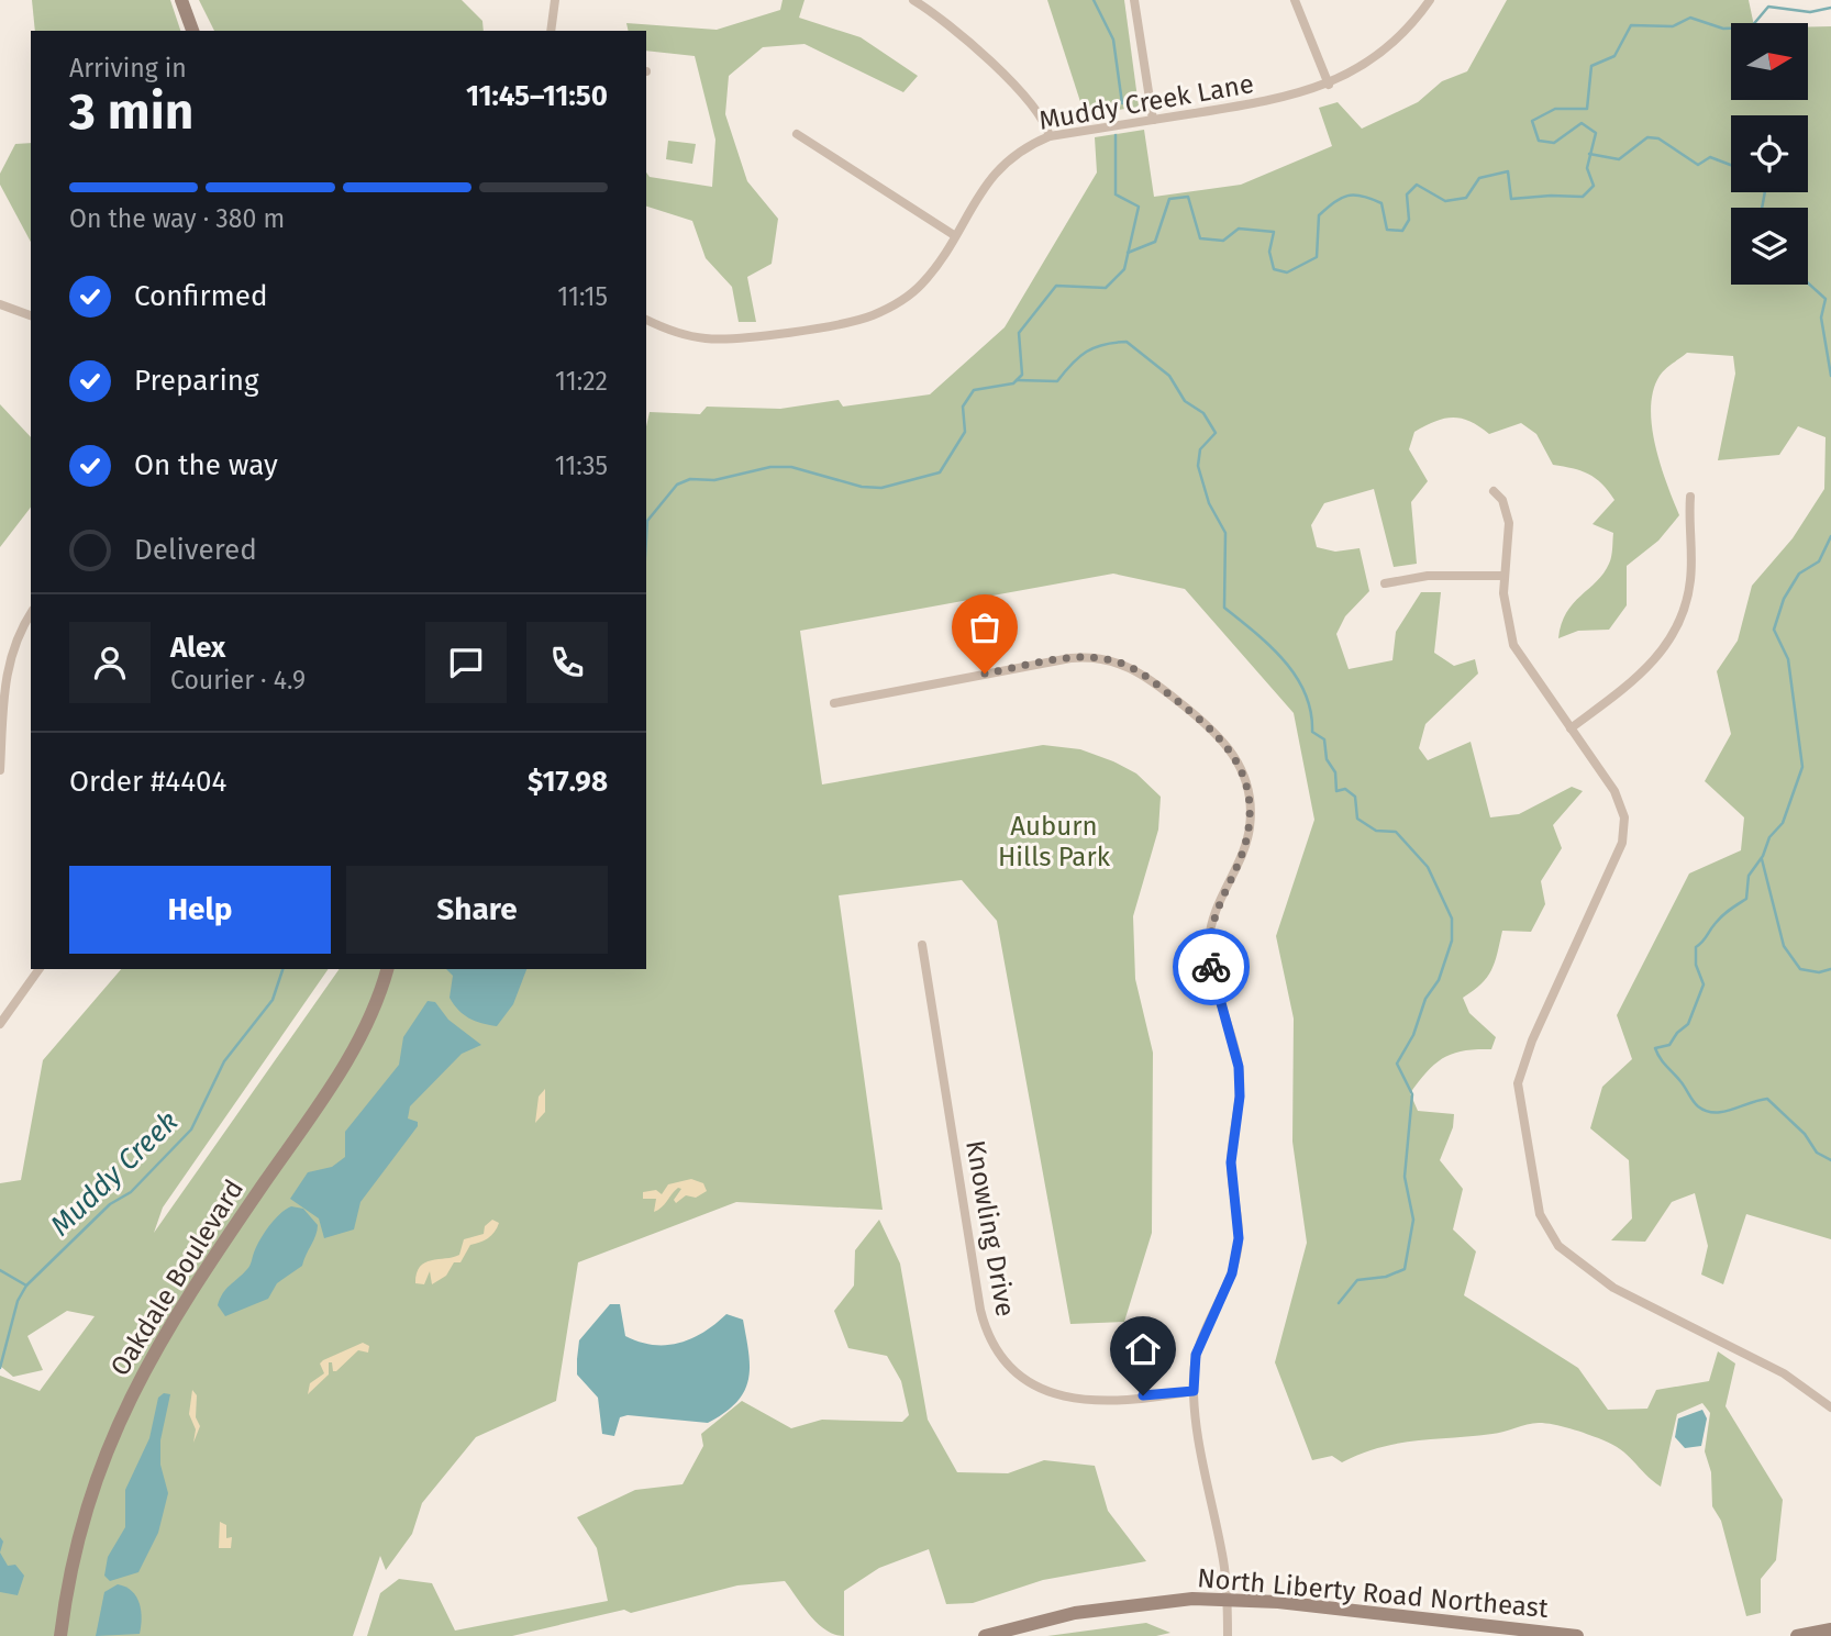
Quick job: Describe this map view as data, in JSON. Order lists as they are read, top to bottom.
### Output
{
  "streets": {
    "main road": ["Oakdale Boulevard", "North Liberty Road Northeast"],
    "street": ["Muddy Creek Lane", "Knowling Drive"]
  },
  "water": ["Muddy Creek"],
  "parks": ["Auburn Hills Park"],
  "north": "right",
  "page": {
    "heading": ["3 min", "Arriving in", "11:45–11:50"],
    "panel": [
      "Alex",
      "Courier · 4.9",
      "Order #4404",
      "$17.98"
    ],
    "bar": "On the way · 380 m",
    "list": [
      ["Confirmed", "11:15"],
      ["Preparing", "11:22"],
      ["On the way", "11:35"],
      "Delivered"
    ],
    "buttons": ["Help", "Share"]
  }
}
